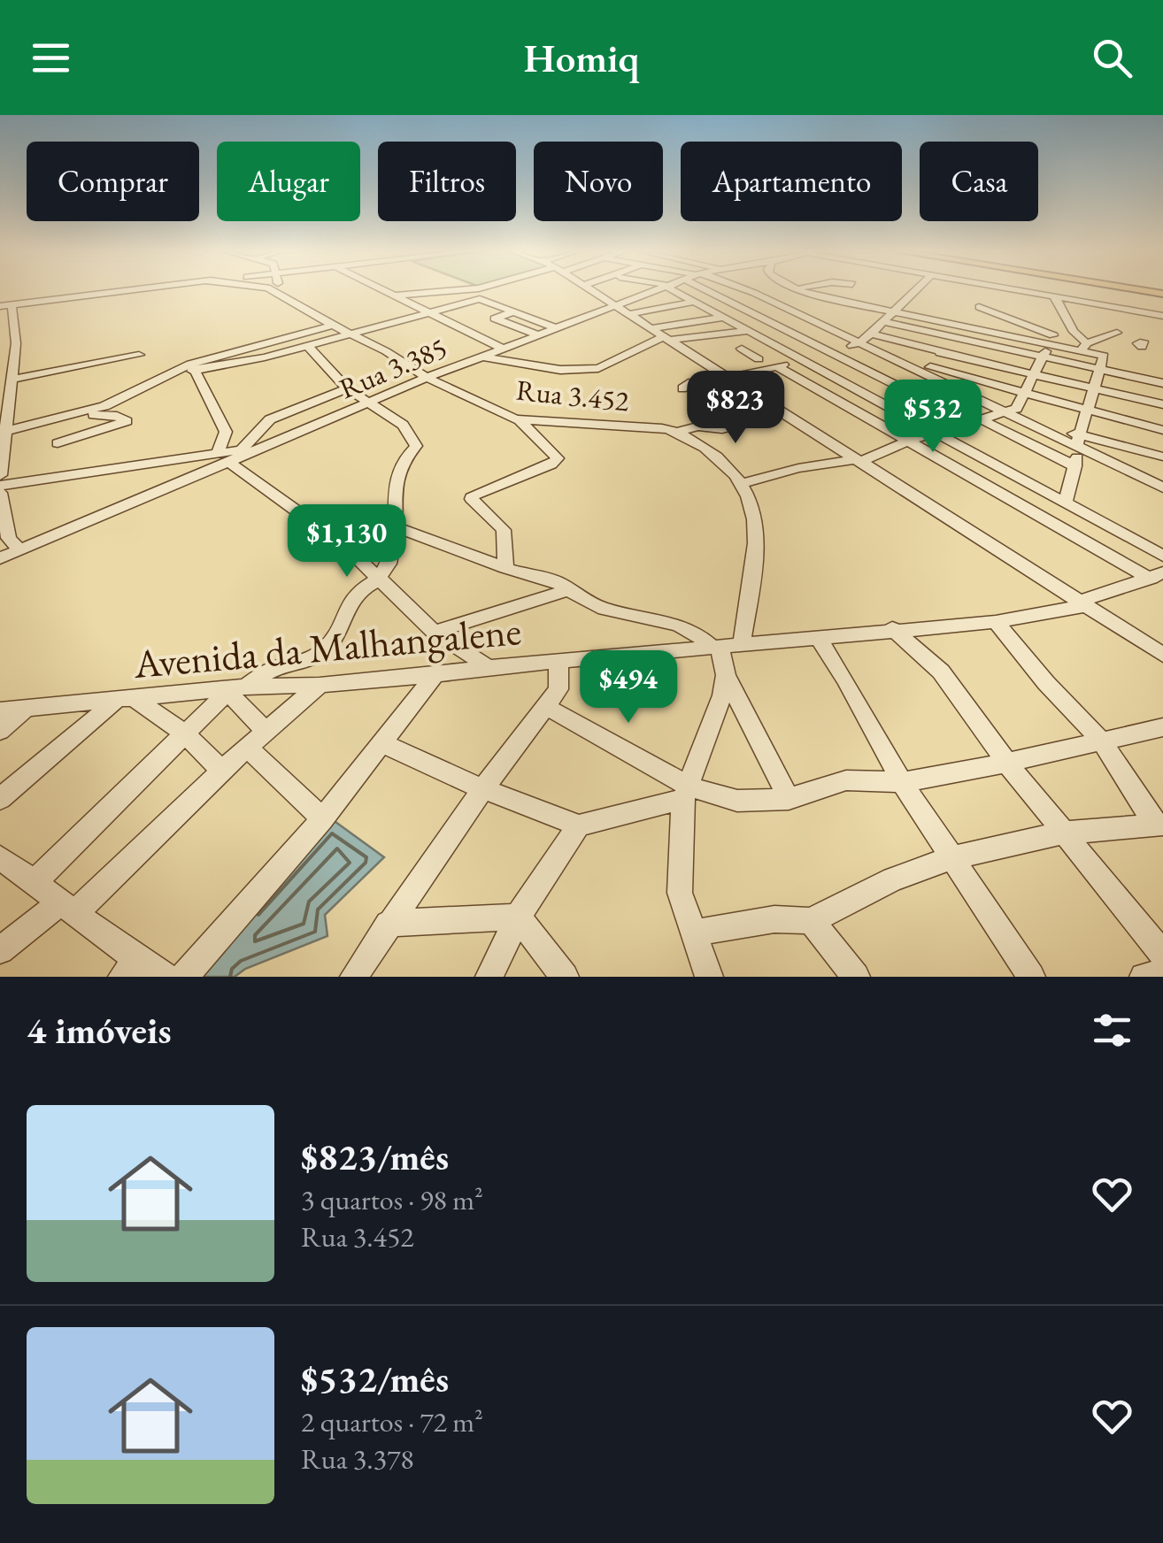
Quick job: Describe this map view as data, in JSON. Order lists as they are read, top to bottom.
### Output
{
  "streets": {
    "street": ["Rua 3.385", "Rua 3.452", "Avenida da Malhangalene"]
  },
  "crossings": [
    ["Rua 3.385", "Rua 3.452"]
  ],
  "page": {
    "header": "Homiq",
    "chip": [
      "Comprar",
      "Alugar",
      "Filtros",
      "Novo",
      "Apartamento",
      "Casa"
    ],
    "price": [
      "$823",
      "$532",
      "$1,130",
      "$494"
    ],
    "heading": "4 imóveis",
    "list": [
      {
        "name": "$823/mês",
        "note": "3 quartos · 98 m² · Rua 3.452"
      },
      {
        "name": "$532/mês",
        "note": "2 quartos · 72 m² · Rua 3.378"
      }
    ]
  }
}
